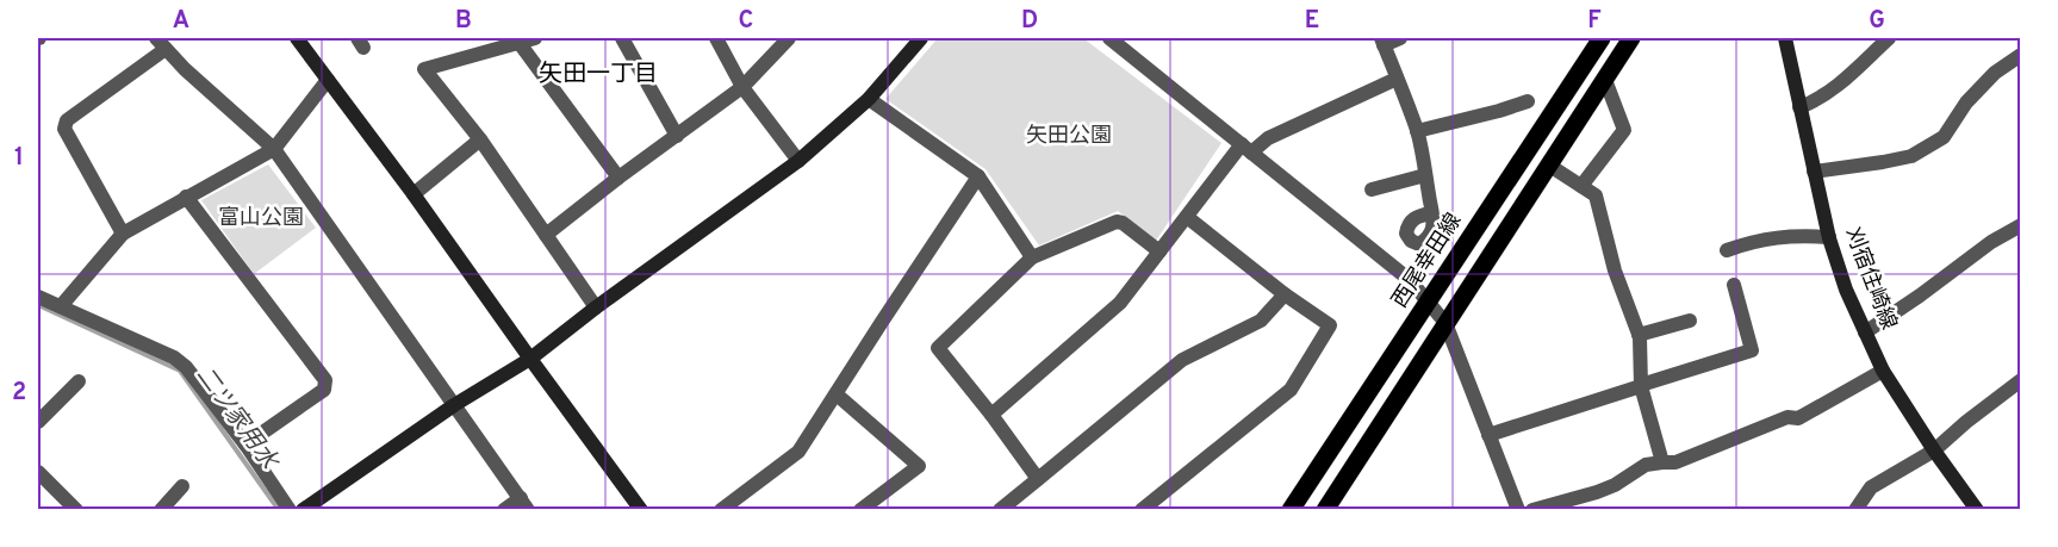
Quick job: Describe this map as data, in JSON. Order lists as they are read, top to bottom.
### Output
{
  "streets": {
    "main road": ["西尾幸田線"],
    "street": ["刈宿住崎線"]
  },
  "districts": ["矢田一丁目"],
  "water": ["二ツ家用水"],
  "parks": ["矢田公園", "富山公園"],
  "grid": {
    "columns": [
      "A",
      "B",
      "C",
      "D",
      "E",
      "F",
      "G"
    ],
    "rows": ["1", "2"]
  }
}
